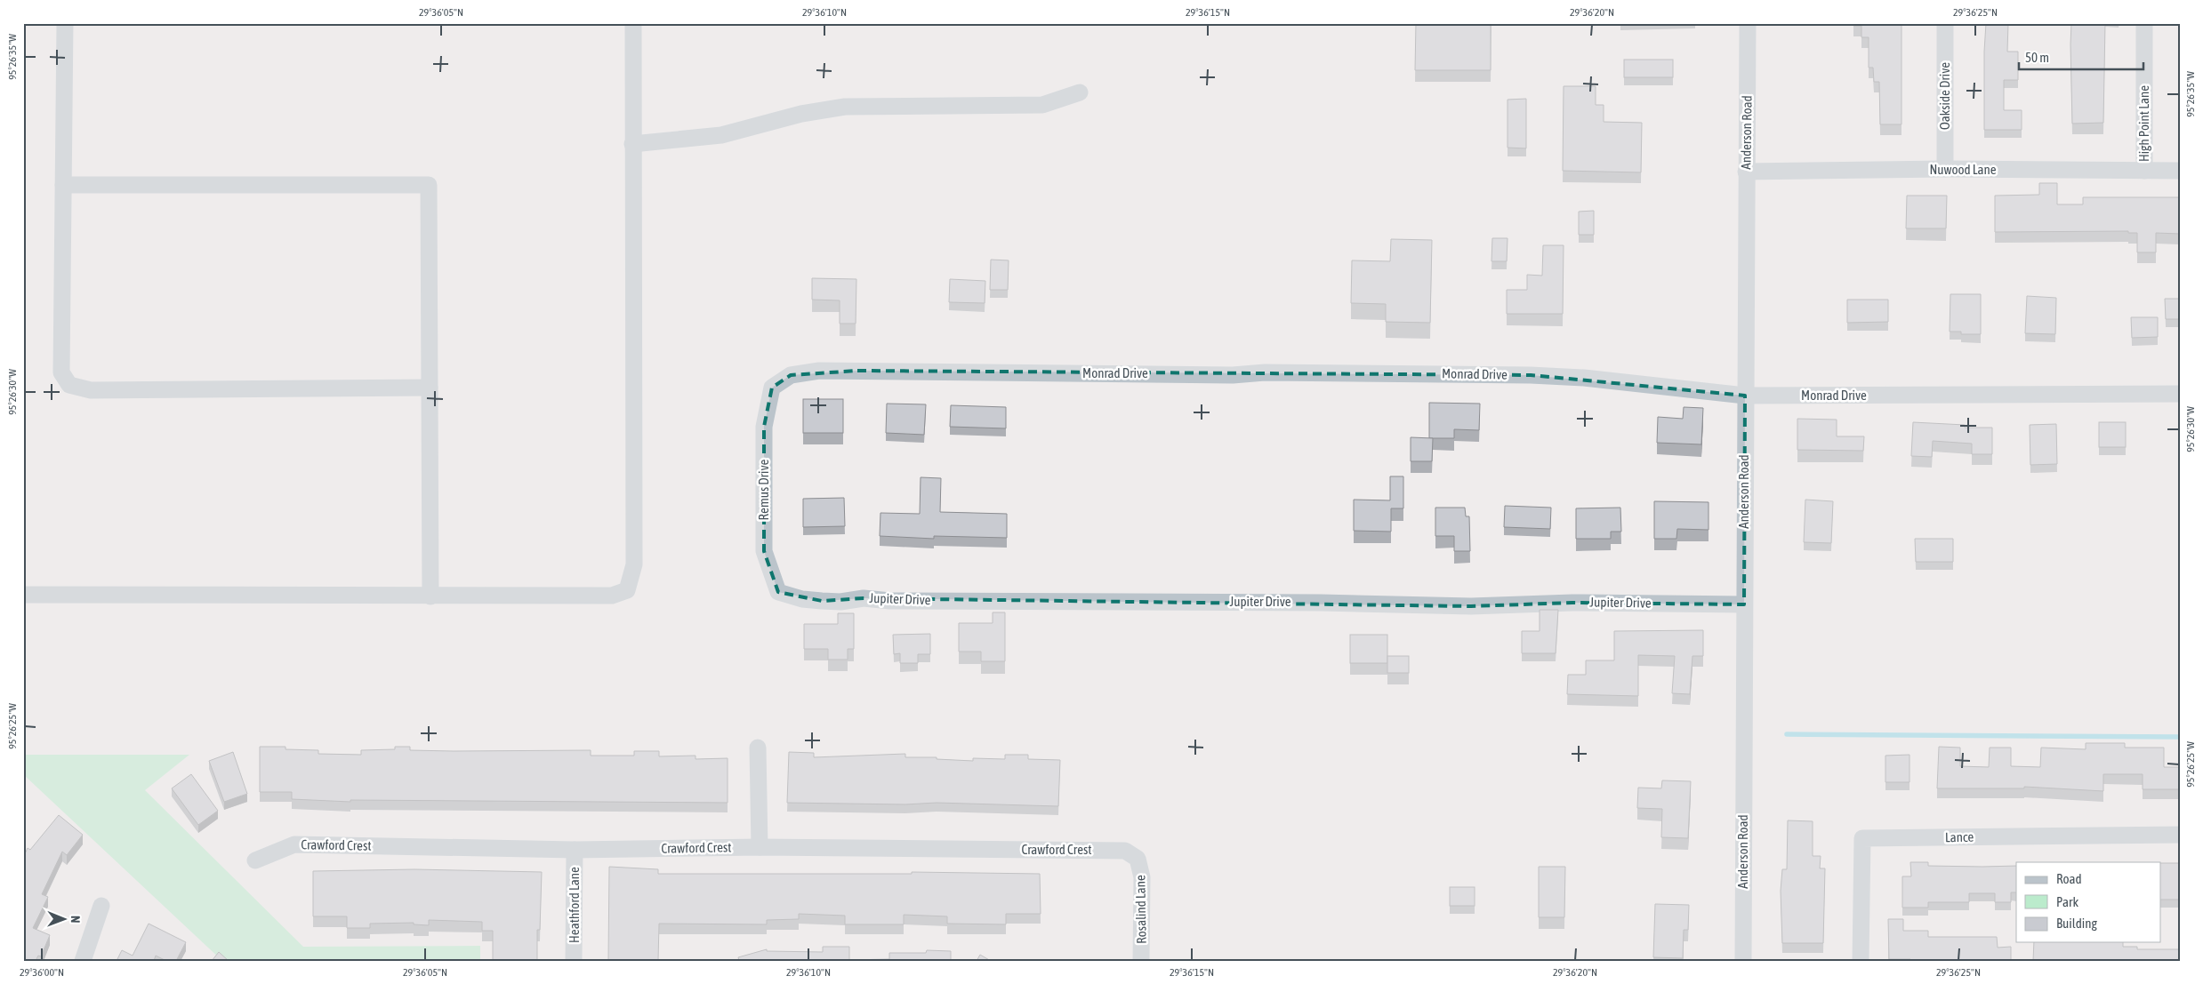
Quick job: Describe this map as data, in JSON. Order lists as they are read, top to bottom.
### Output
{
  "streets": {
    "street": [
      "Oakside Drive",
      "High Point Lane",
      "Anderson Road",
      "Nuwood Lane",
      "Monrad Drive",
      "Remus Drive",
      "Jupiter Drive",
      "Lance",
      "Crawford Crest",
      "Heathford Lane",
      "Rosalind Lane"
    ]
  },
  "crossings": [
    ["Oakside Drive", "Nuwood Lane"],
    ["High Point Lane", "Nuwood Lane"],
    ["Anderson Road", "Nuwood Lane"],
    ["Anderson Road", "Monrad Drive"],
    ["Anderson Road", "Jupiter Drive"],
    ["Monrad Drive", "Remus Drive"],
    ["Remus Drive", "Jupiter Drive"],
    ["Crawford Crest", "Heathford Lane"],
    ["Crawford Crest", "Rosalind Lane"]
  ],
  "legend": ["Road", "Park", "Building"],
  "scale_bar": "50 m",
  "north": "right",
  "coordinates": [
    "29°36'05\"N",
    "29°36'10\"N",
    "29°36'15\"N",
    "29°36'20\"N",
    "29°36'25\"N",
    "95°26'35\"W",
    "95°26'30\"W",
    "95°26'25\"W",
    "29°36'00\"N"
  ]
}
